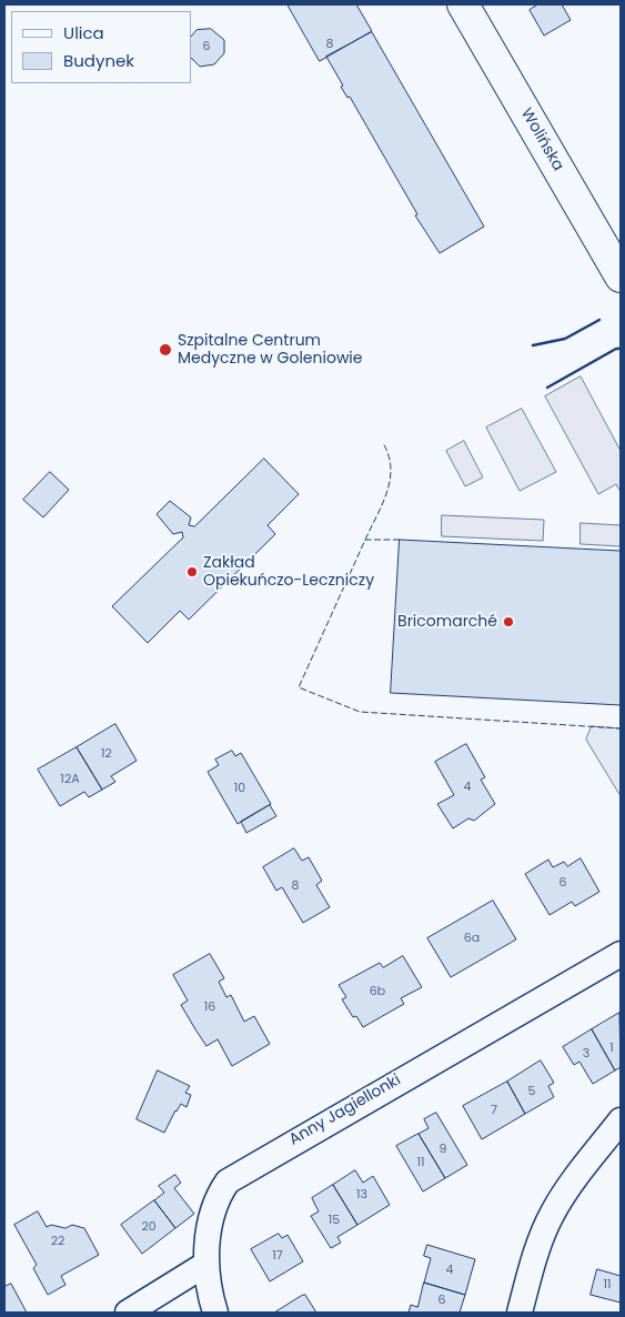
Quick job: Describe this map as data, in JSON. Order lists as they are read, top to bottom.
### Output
{
  "streets": {
    "street": ["Wolińska", "Anny Jagiellonki"]
  },
  "places": ["Szpitalne Centrum Medyczne w Goleniowie", "Zakład Opiekuńczo-Leczniczy", "Bricomarché"],
  "house_numbers": [
    "8",
    "6",
    "12",
    "12A",
    "4",
    "10",
    "6",
    "8",
    "6a",
    "6b",
    "16",
    "1",
    "3",
    "5",
    "7",
    "9",
    "11",
    "13",
    "15",
    "20",
    "22",
    "17",
    "4",
    "11",
    "6"
  ],
  "legend": ["Ulica", "Budynek"]
}
